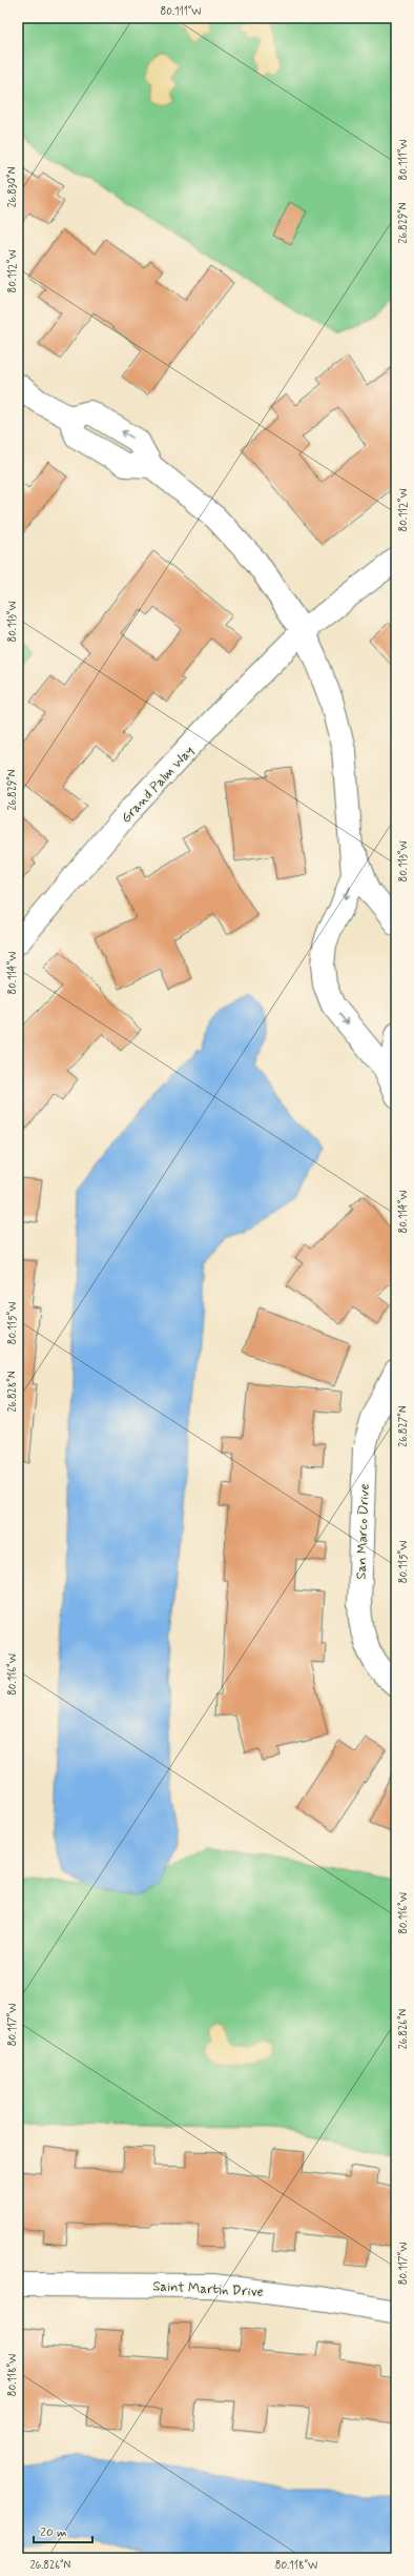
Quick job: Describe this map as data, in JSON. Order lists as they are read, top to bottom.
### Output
{
  "streets": {
    "street": ["Grand Palm Way", "San Marco Drive", "Saint Martin Drive"]
  },
  "scale_bar": "20 m",
  "coordinates": [
    "80.111°W",
    "26.830°N",
    "26.829°N",
    "80.112°W",
    "80.113°W",
    "80.114°W",
    "80.115°W",
    "26.828°N",
    "26.827°N",
    "80.116°W",
    "80.117°W",
    "26.826°N",
    "80.118°W"
  ]
}
